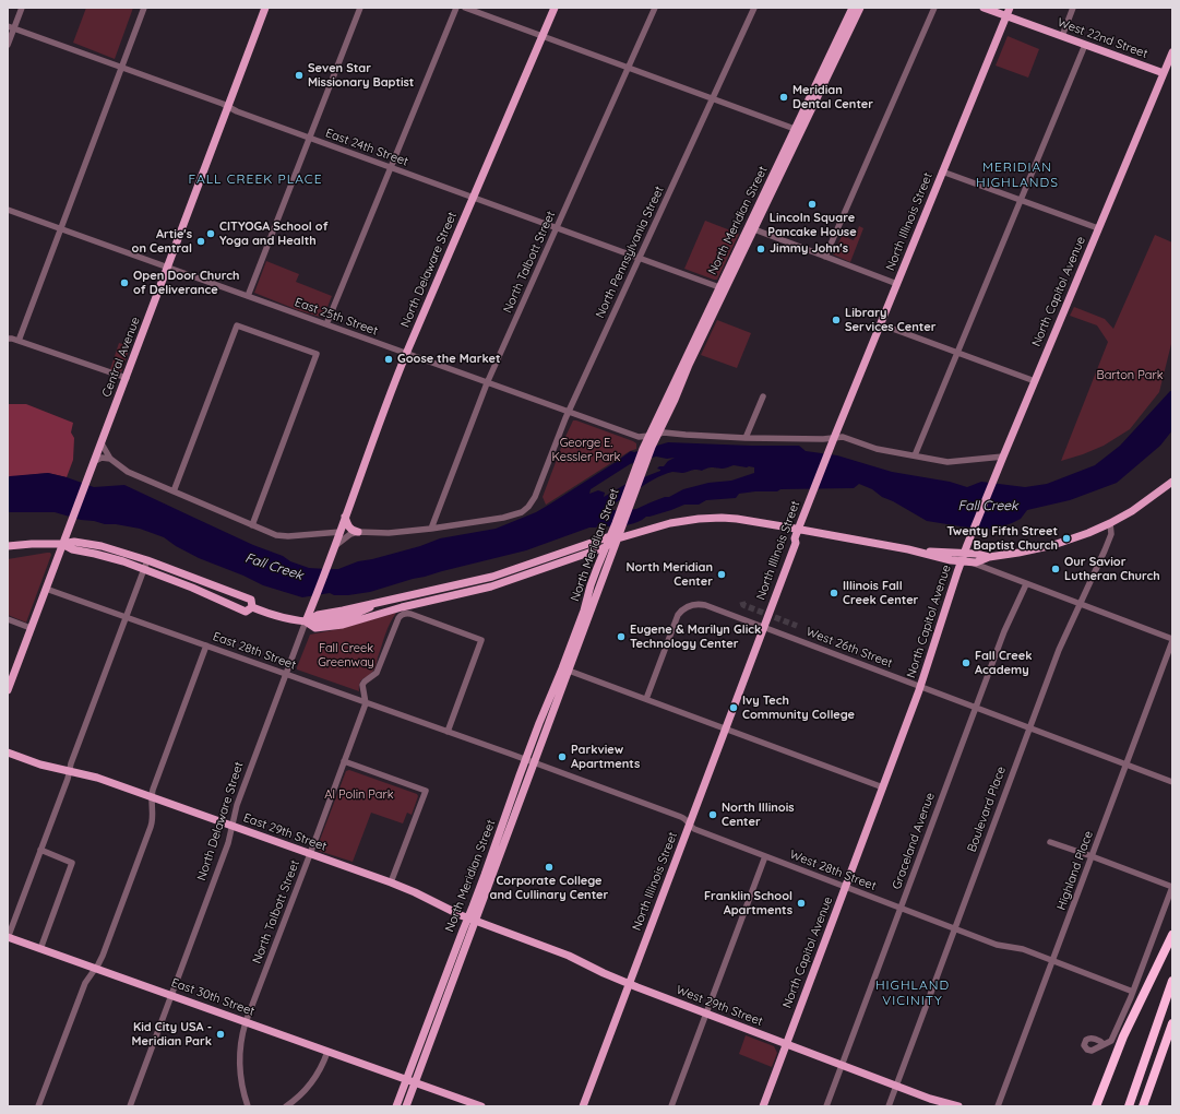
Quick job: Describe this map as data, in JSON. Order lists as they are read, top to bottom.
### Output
{
  "streets": {
    "main road": [
      "West 22nd Street",
      "North Meridian Street",
      "North Illinois Street",
      "North Delaware Street",
      "North Capitol Avenue",
      "Central Avenue",
      "East 29th Street",
      "East 30th Street",
      "West 29th Street"
    ],
    "street": [
      "East 24th Street",
      "North Pennsylvania Street",
      "North Talbott Street",
      "East 25th Street",
      "West 26th Street",
      "East 28th Street",
      "Boulevard Place",
      "Graceland Avenue",
      "West 28th Street",
      "Highland Place"
    ]
  },
  "crossings": [
    ["West 22nd Street", "North Illinois Street"],
    ["West 22nd Street", "North Capitol Avenue"],
    ["East 24th Street", "North Meridian Street"],
    ["East 24th Street", "North Pennsylvania Street"],
    ["East 24th Street", "North Talbott Street"],
    ["East 24th Street", "North Delaware Street"],
    ["East 24th Street", "Central Avenue"],
    ["North Meridian Street", "East 25th Street"],
    ["North Meridian Street", "East 28th Street"],
    ["North Meridian Street", "East 29th Street"],
    ["North Meridian Street", "West 28th Street"],
    ["North Meridian Street", "East 30th Street"],
    ["North Meridian Street", "West 29th Street"],
    ["North Illinois Street", "West 26th Street"],
    ["North Illinois Street", "West 28th Street"],
    ["North Illinois Street", "West 29th Street"],
    ["North Pennsylvania Street", "North Talbott Street"],
    ["North Pennsylvania Street", "East 25th Street"],
    ["North Talbott Street", "East 25th Street"],
    ["North Talbott Street", "East 28th Street"],
    ["North Talbott Street", "East 29th Street"],
    ["North Talbott Street", "East 30th Street"],
    ["North Delaware Street", "East 25th Street"],
    ["North Delaware Street", "East 28th Street"],
    ["North Delaware Street", "East 29th Street"],
    ["North Delaware Street", "East 30th Street"],
    ["North Capitol Avenue", "West 26th Street"],
    ["North Capitol Avenue", "West 28th Street"],
    ["North Capitol Avenue", "West 29th Street"],
    ["East 25th Street", "Central Avenue"],
    ["Central Avenue", "East 28th Street"],
    ["West 26th Street", "Boulevard Place"],
    ["West 26th Street", "Graceland Avenue"],
    ["West 26th Street", "Highland Place"],
    ["East 28th Street", "West 28th Street"],
    ["Boulevard Place", "West 28th Street"],
    ["Boulevard Place", "West 29th Street"],
    ["East 29th Street", "West 29th Street"],
    ["Graceland Avenue", "West 28th Street"],
    ["Graceland Avenue", "West 29th Street"],
    ["West 28th Street", "Highland Place"]
  ],
  "districts": ["MERIDIAN HIGHLANDS", "FALL CREEK PLACE", "HIGHLAND VICINITY"],
  "water": ["Fall Creek"],
  "parks": [
    "Barton Park",
    "George E. Kessler Park",
    "Fall Creek Greenway",
    "Al Polin Park"
  ],
  "places": [
    "Seven Star Missionary Baptist",
    "Meridian Dental Center",
    "Lincoln Square Pancake House",
    "CITYOGA School of Yoga and Health",
    "Artie's on Central",
    "Jimmy John's",
    "Open Door Church of Deliverance",
    "Library Services Center",
    "Goose the Market",
    "Twenty Fifth Street Baptist Church",
    "Our Savior Lutheran Church",
    "North Meridian Center",
    "Illinois Fall Creek Center",
    "Eugene & Marilyn Glick Technology Center",
    "Fall Creek Academy",
    "Ivy Tech Community College",
    "Parkview Apartments",
    "North Illinois Center",
    "Corporate College and Cullinary Center",
    "Franklin School Apartments",
    "Kid City USA - Meridian Park"
  ]
}
